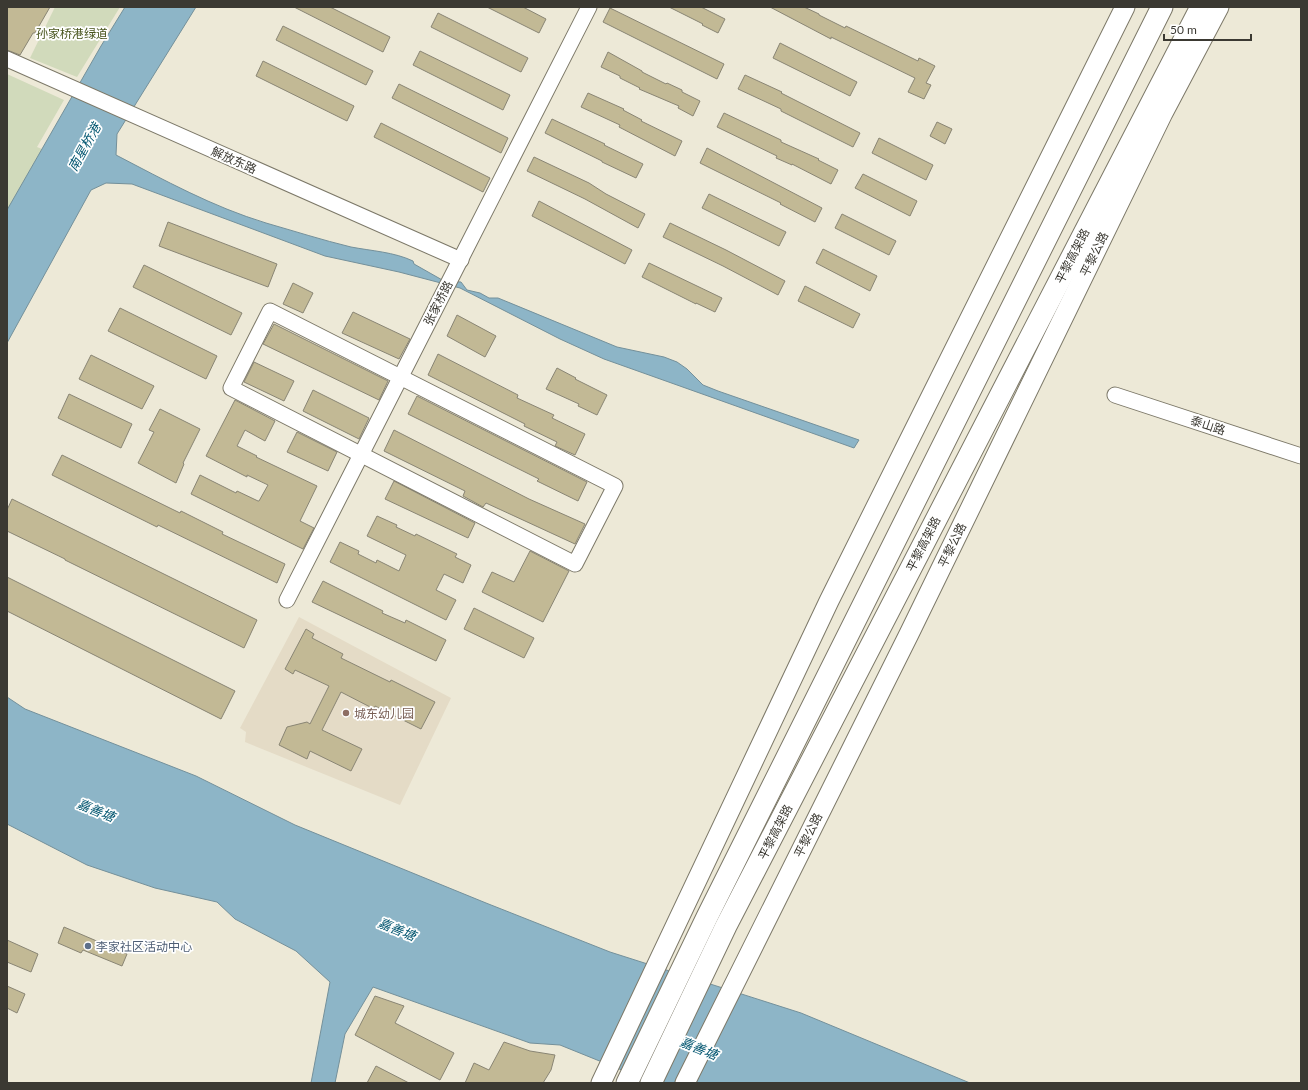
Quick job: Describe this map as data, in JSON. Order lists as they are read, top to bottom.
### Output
{
  "streets": {
    "highway": ["平黎高架路"],
    "main road": ["平黎公路"],
    "street": ["解放东路", "张家桥路", "泰山路"]
  },
  "crossings": [
    ["解放东路", "张家桥路"]
  ],
  "water": ["南星桥港", "嘉善塘"],
  "parks": ["孙家桥港绿道"],
  "places": ["城东幼儿园", "李家社区活动中心"],
  "scale_bar": "50 m"
}
